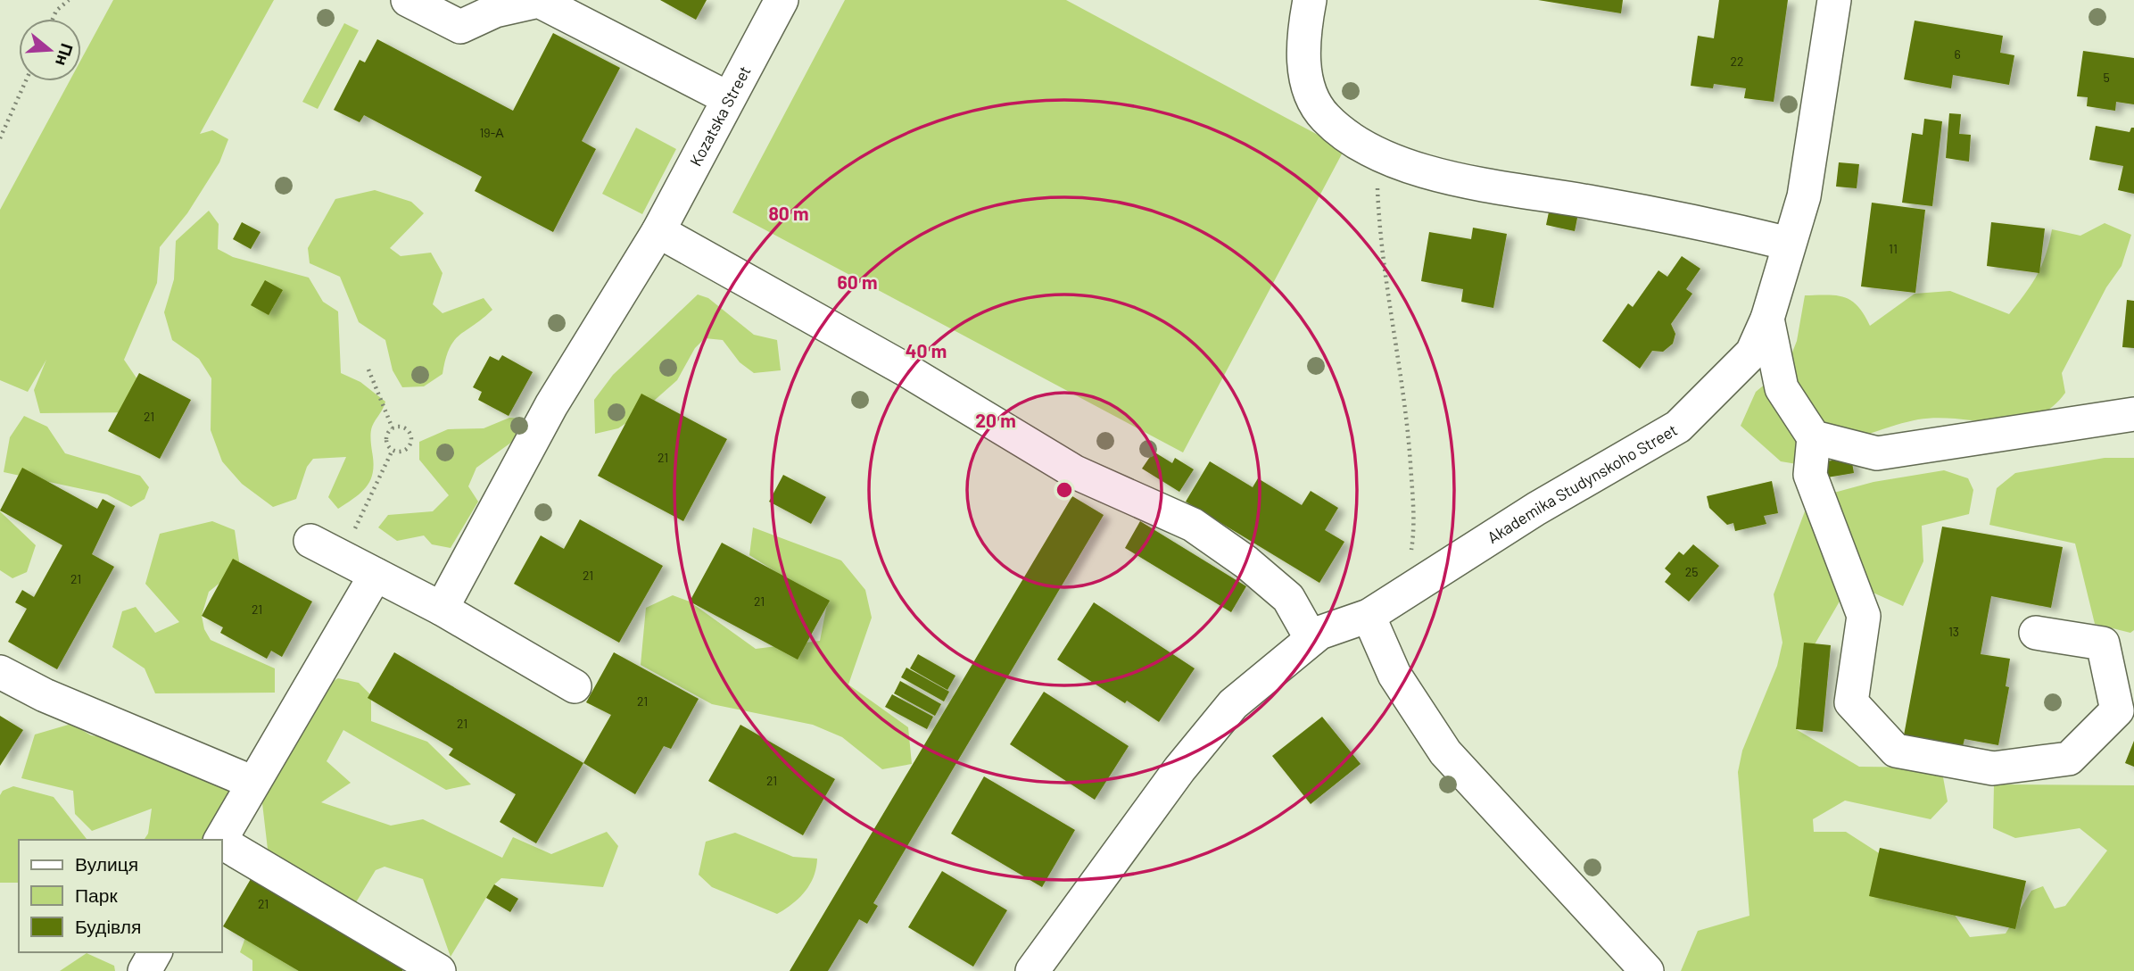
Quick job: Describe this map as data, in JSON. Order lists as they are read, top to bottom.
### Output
{
  "streets": {
    "street": ["Kozatska Street", "Akademika Studynskoho Street"]
  },
  "house_numbers": [
    "6",
    "22",
    "5",
    "19-А",
    "11",
    "21",
    "21",
    "25",
    "21",
    "21",
    "21",
    "21",
    "13",
    "21",
    "21",
    "21",
    "21"
  ],
  "legend": ["Вулиця", "Парк", "Будівля"],
  "north": "right",
  "rings": [
    "80 m",
    "60 m",
    "40 m",
    "20 m"
  ]
}
